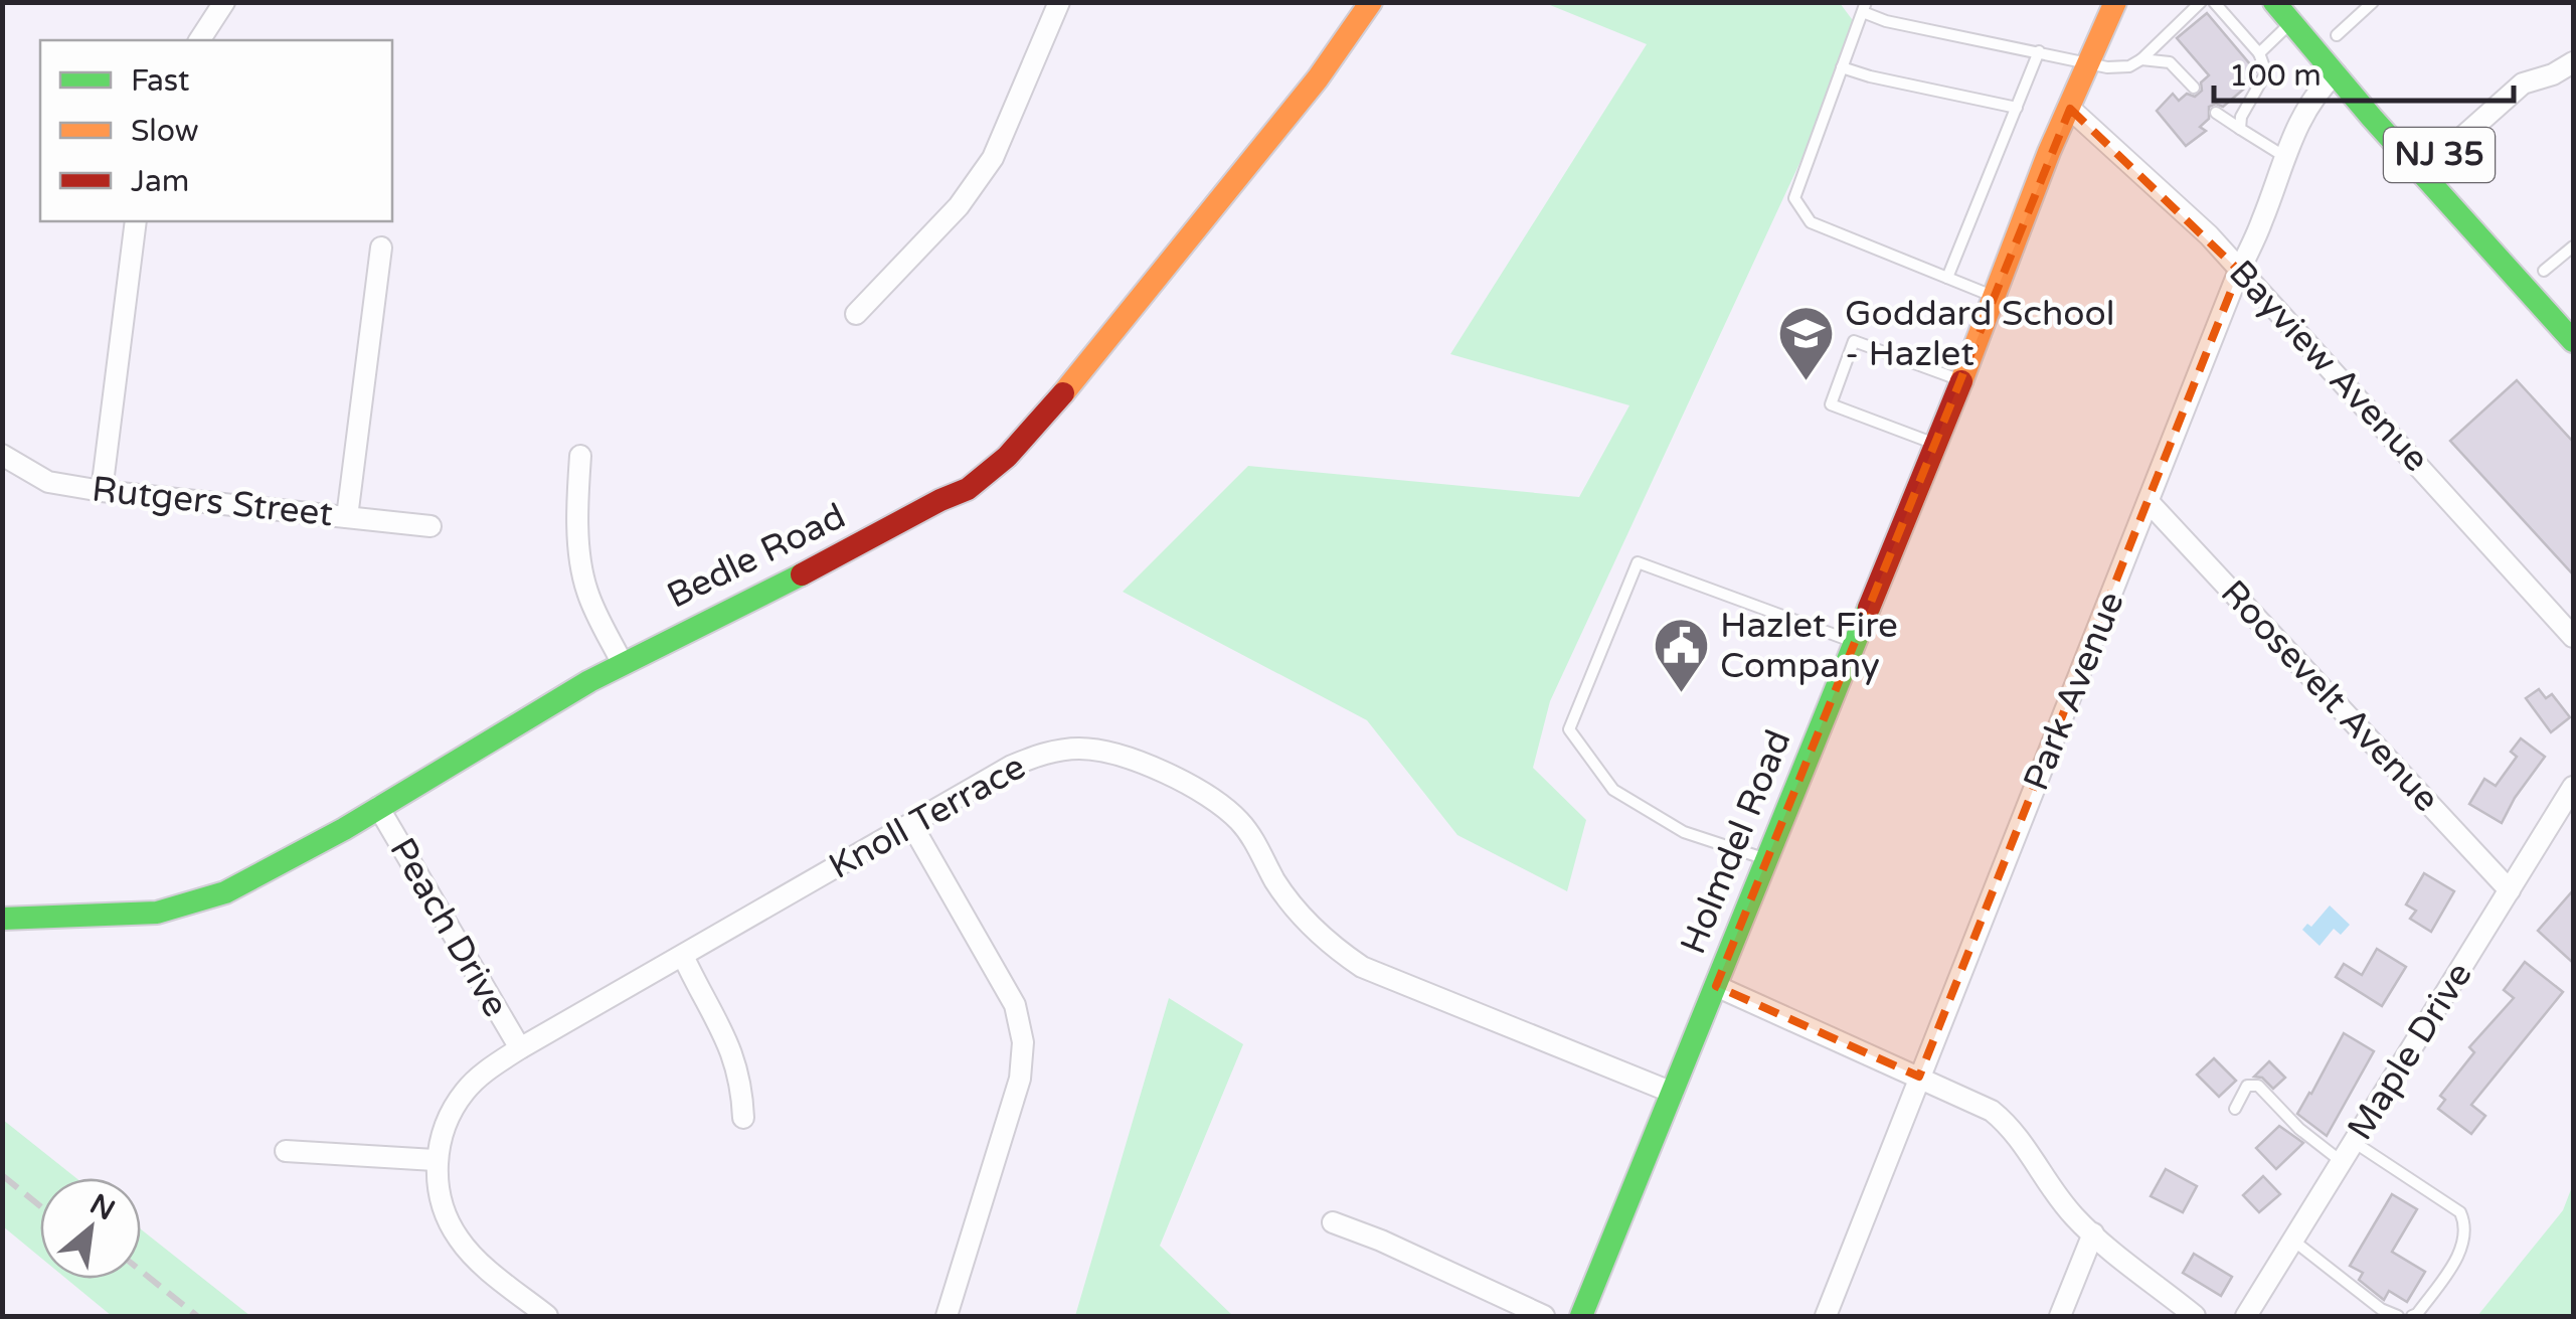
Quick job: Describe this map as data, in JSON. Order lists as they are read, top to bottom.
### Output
{
  "streets": {
    "main road": ["NJ 35", "Bedle Road", "Holmdel Road"],
    "street": [
      "Bayview Avenue",
      "Rutgers Street",
      "Park Avenue",
      "Roosevelt Avenue",
      "Knoll Terrace",
      "Peach Drive",
      "Maple Drive"
    ]
  },
  "crossings": [
    ["NJ 35", "Park Avenue"],
    ["Bayview Avenue", "Park Avenue"],
    ["Bayview Avenue", "Holmdel Road"],
    ["Bedle Road", "Peach Drive"],
    ["Park Avenue", "Roosevelt Avenue"],
    ["Roosevelt Avenue", "Maple Drive"],
    ["Knoll Terrace", "Holmdel Road"],
    ["Knoll Terrace", "Peach Drive"]
  ],
  "places": {
    "school or university": ["Goddard School - Hazlet"],
    "public building": ["Hazlet Fire Company"]
  },
  "legend": ["Fast", "Slow", "Jam"],
  "scale_bar": "100 m",
  "north": "top right"
}
